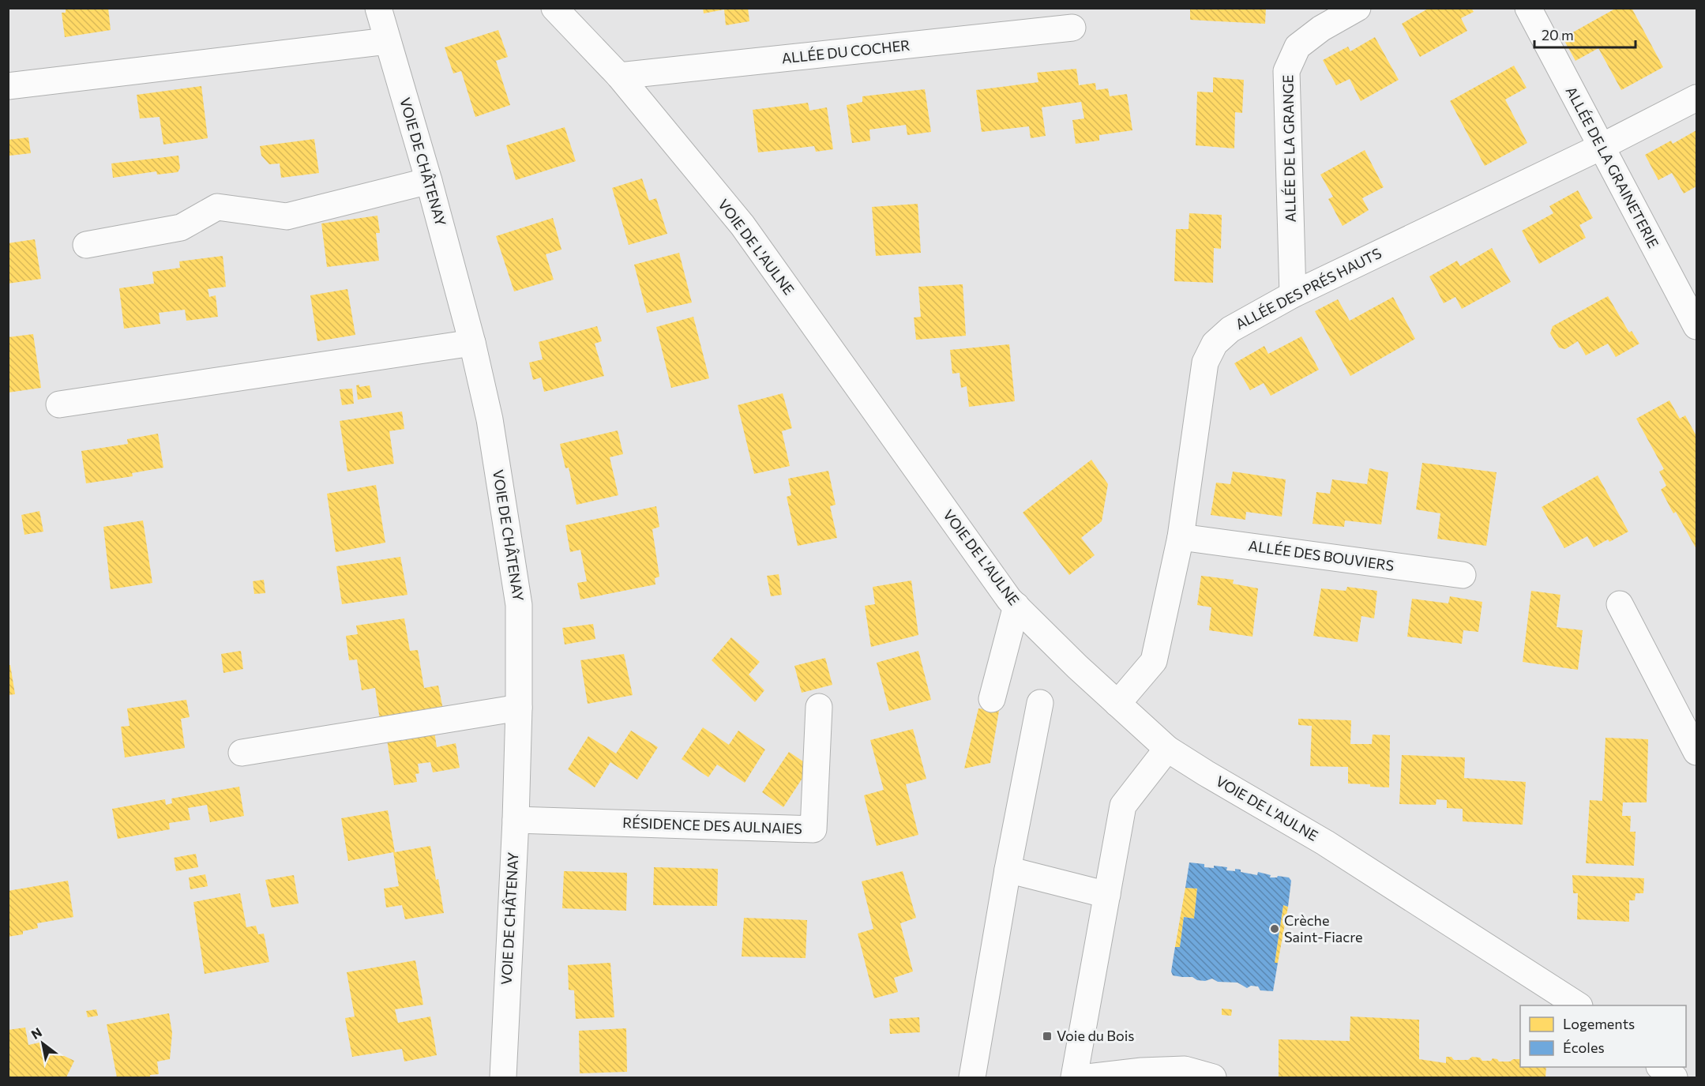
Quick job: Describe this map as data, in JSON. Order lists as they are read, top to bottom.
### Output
{
  "streets": {
    "street": [
      "ALLÉE DU COCHER",
      "ALLÉE DE LA GRANGE",
      "VOIE DE CHÂTENAY",
      "ALLÉE DE LA GRAINETERIE",
      "VOIE DE L'AULNE",
      "ALLÉE DES PRÉS HAUTS",
      "ALLÉE DES BOUVIERS",
      "RÉSIDENCE DES AULNAIES"
    ]
  },
  "crossings": [
    ["ALLÉE DU COCHER", "VOIE DE L'AULNE"],
    ["ALLÉE DE LA GRANGE", "ALLÉE DES PRÉS HAUTS"],
    ["VOIE DE CHÂTENAY", "RÉSIDENCE DES AULNAIES"],
    ["ALLÉE DE LA GRAINETERIE", "ALLÉE DES PRÉS HAUTS"],
    ["VOIE DE L'AULNE", "ALLÉE DES PRÉS HAUTS"],
    ["ALLÉE DES PRÉS HAUTS", "ALLÉE DES BOUVIERS"]
  ],
  "places": {
    "other": ["Crèche Saint-Fiacre"],
    "transit": ["Voie du Bois"]
  },
  "legend": ["Logements", "Écoles"],
  "scale_bar": "20 m",
  "north": "top left"
}
